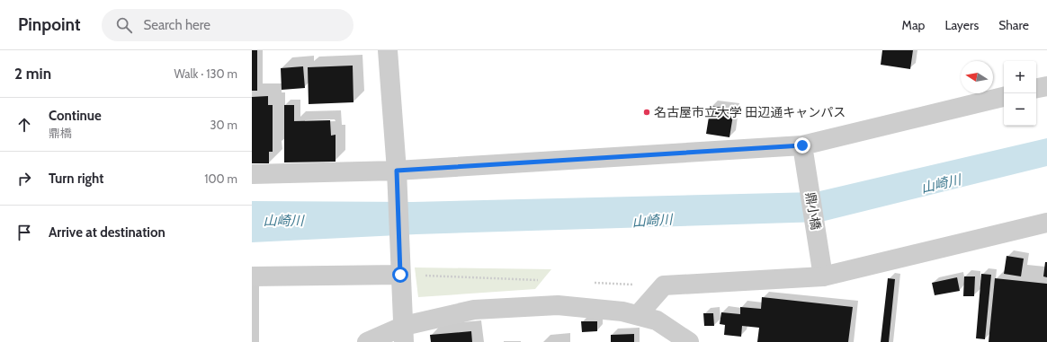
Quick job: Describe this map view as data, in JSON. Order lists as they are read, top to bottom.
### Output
{
  "streets": {
    "street": ["鼎小橋"]
  },
  "water": ["山崎川"],
  "places": ["名古屋市立大学 田辺通キャンパス"],
  "north": "left",
  "page": {
    "header": "Pinpoint",
    "search": "Search here",
    "nav": ["Map", "Layers", "Share"],
    "heading": ["2 min", "Walk · 130 m"],
    "map_buttons": ["+", "−"],
    "list": [
      ["Continue", "鼎橋", "30 m"],
      ["Turn right", "100 m"],
      "Arrive at destination"
    ]
  }
}
